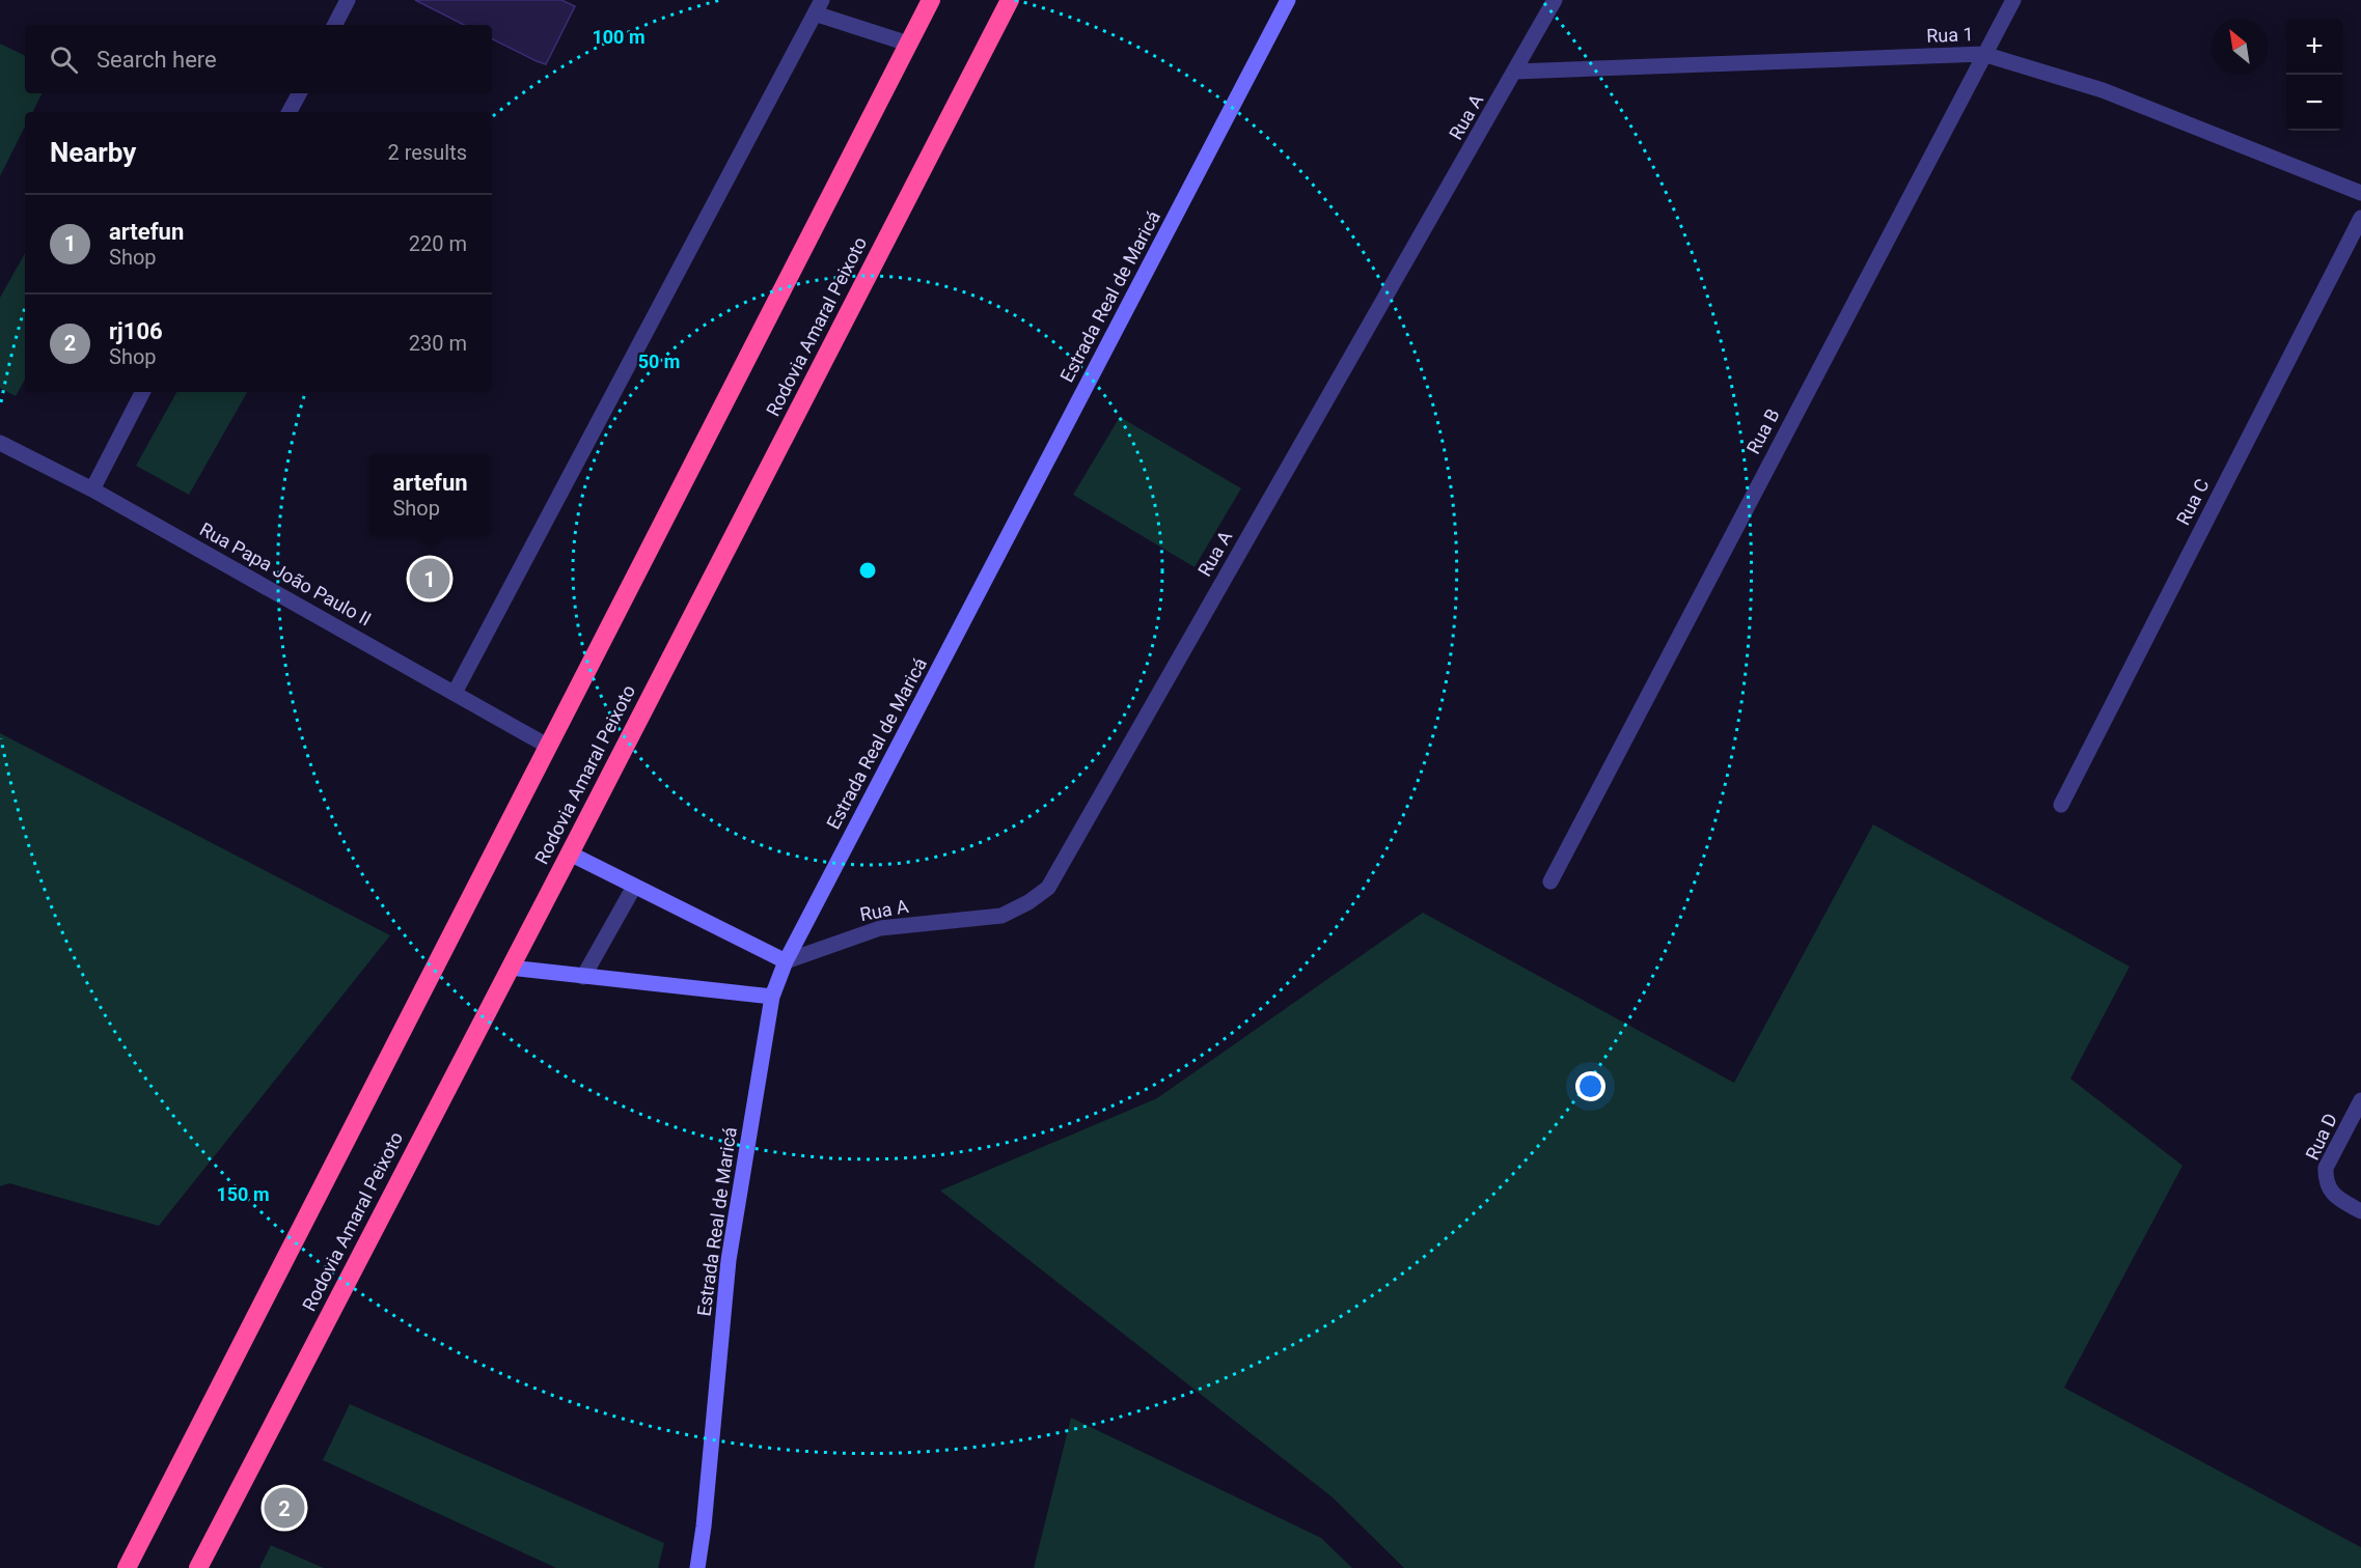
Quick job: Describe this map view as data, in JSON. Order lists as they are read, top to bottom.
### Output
{
  "streets": {
    "highway": ["Rodovia Amaral Peixoto"],
    "main road": ["Estrada Real de Maricá"],
    "street": [
      "Rua 1",
      "Rua A",
      "Rua B",
      "Rua C",
      "Rua Papa João Paulo II",
      "Rua D"
    ]
  },
  "crossings": [
    ["Rua 1", "Rua A"],
    ["Rua 1", "Rua B"],
    ["Rua A", "Estrada Real de Maricá"]
  ],
  "north": "top left",
  "page": {
    "map_buttons": ["+", "−"],
    "search": "Search here",
    "heading": ["Nearby", "2 results"],
    "list": [
      {
        "mark": "1",
        "name": "artefun",
        "note": "Shop",
        "value": "220 m"
      },
      {
        "mark": "2",
        "name": "rj106",
        "note": "Shop",
        "value": "230 m"
      }
    ],
    "popup": ["artefun", "Shop"],
    "pins": ["1", "2"]
  },
  "rings": ["100 m", "50 m", "150 m"]
}
